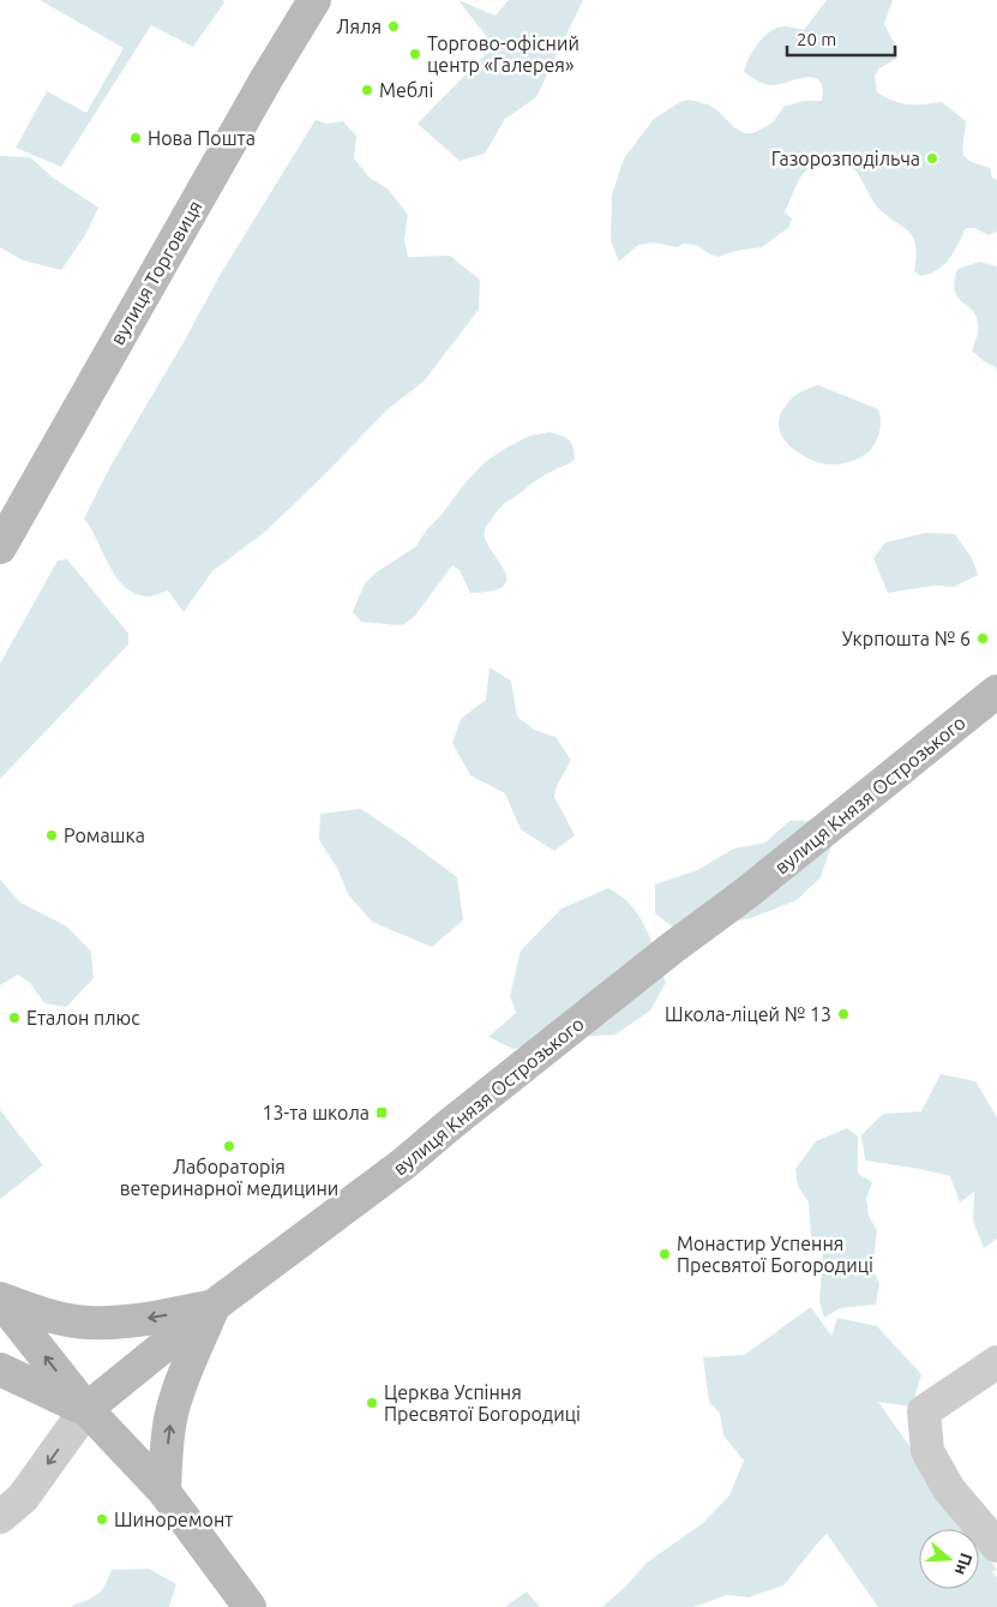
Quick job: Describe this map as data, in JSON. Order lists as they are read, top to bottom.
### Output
{
  "streets": {
    "main road": ["вулиця Торговиця", "вулиця Князя Острозького"]
  },
  "places": {
    "other": [
      "Ляля",
      "Торгово-офісний центр «Галерея»",
      "Меблі",
      "Нова Пошта",
      "Газорозподільча",
      "Укрпошта № 6",
      "Ромашка",
      "Школа-ліцей № 13",
      "Еталон плюс",
      "Лабораторія ветеринарної медицини",
      "Монастир Успення Пресвятої Богородиці",
      "Церква Успіння Пресвятої Богородиці",
      "Шиноремонт"
    ],
    "transit": ["13-та школа"]
  },
  "scale_bar": "20 m",
  "north": "right"
}
